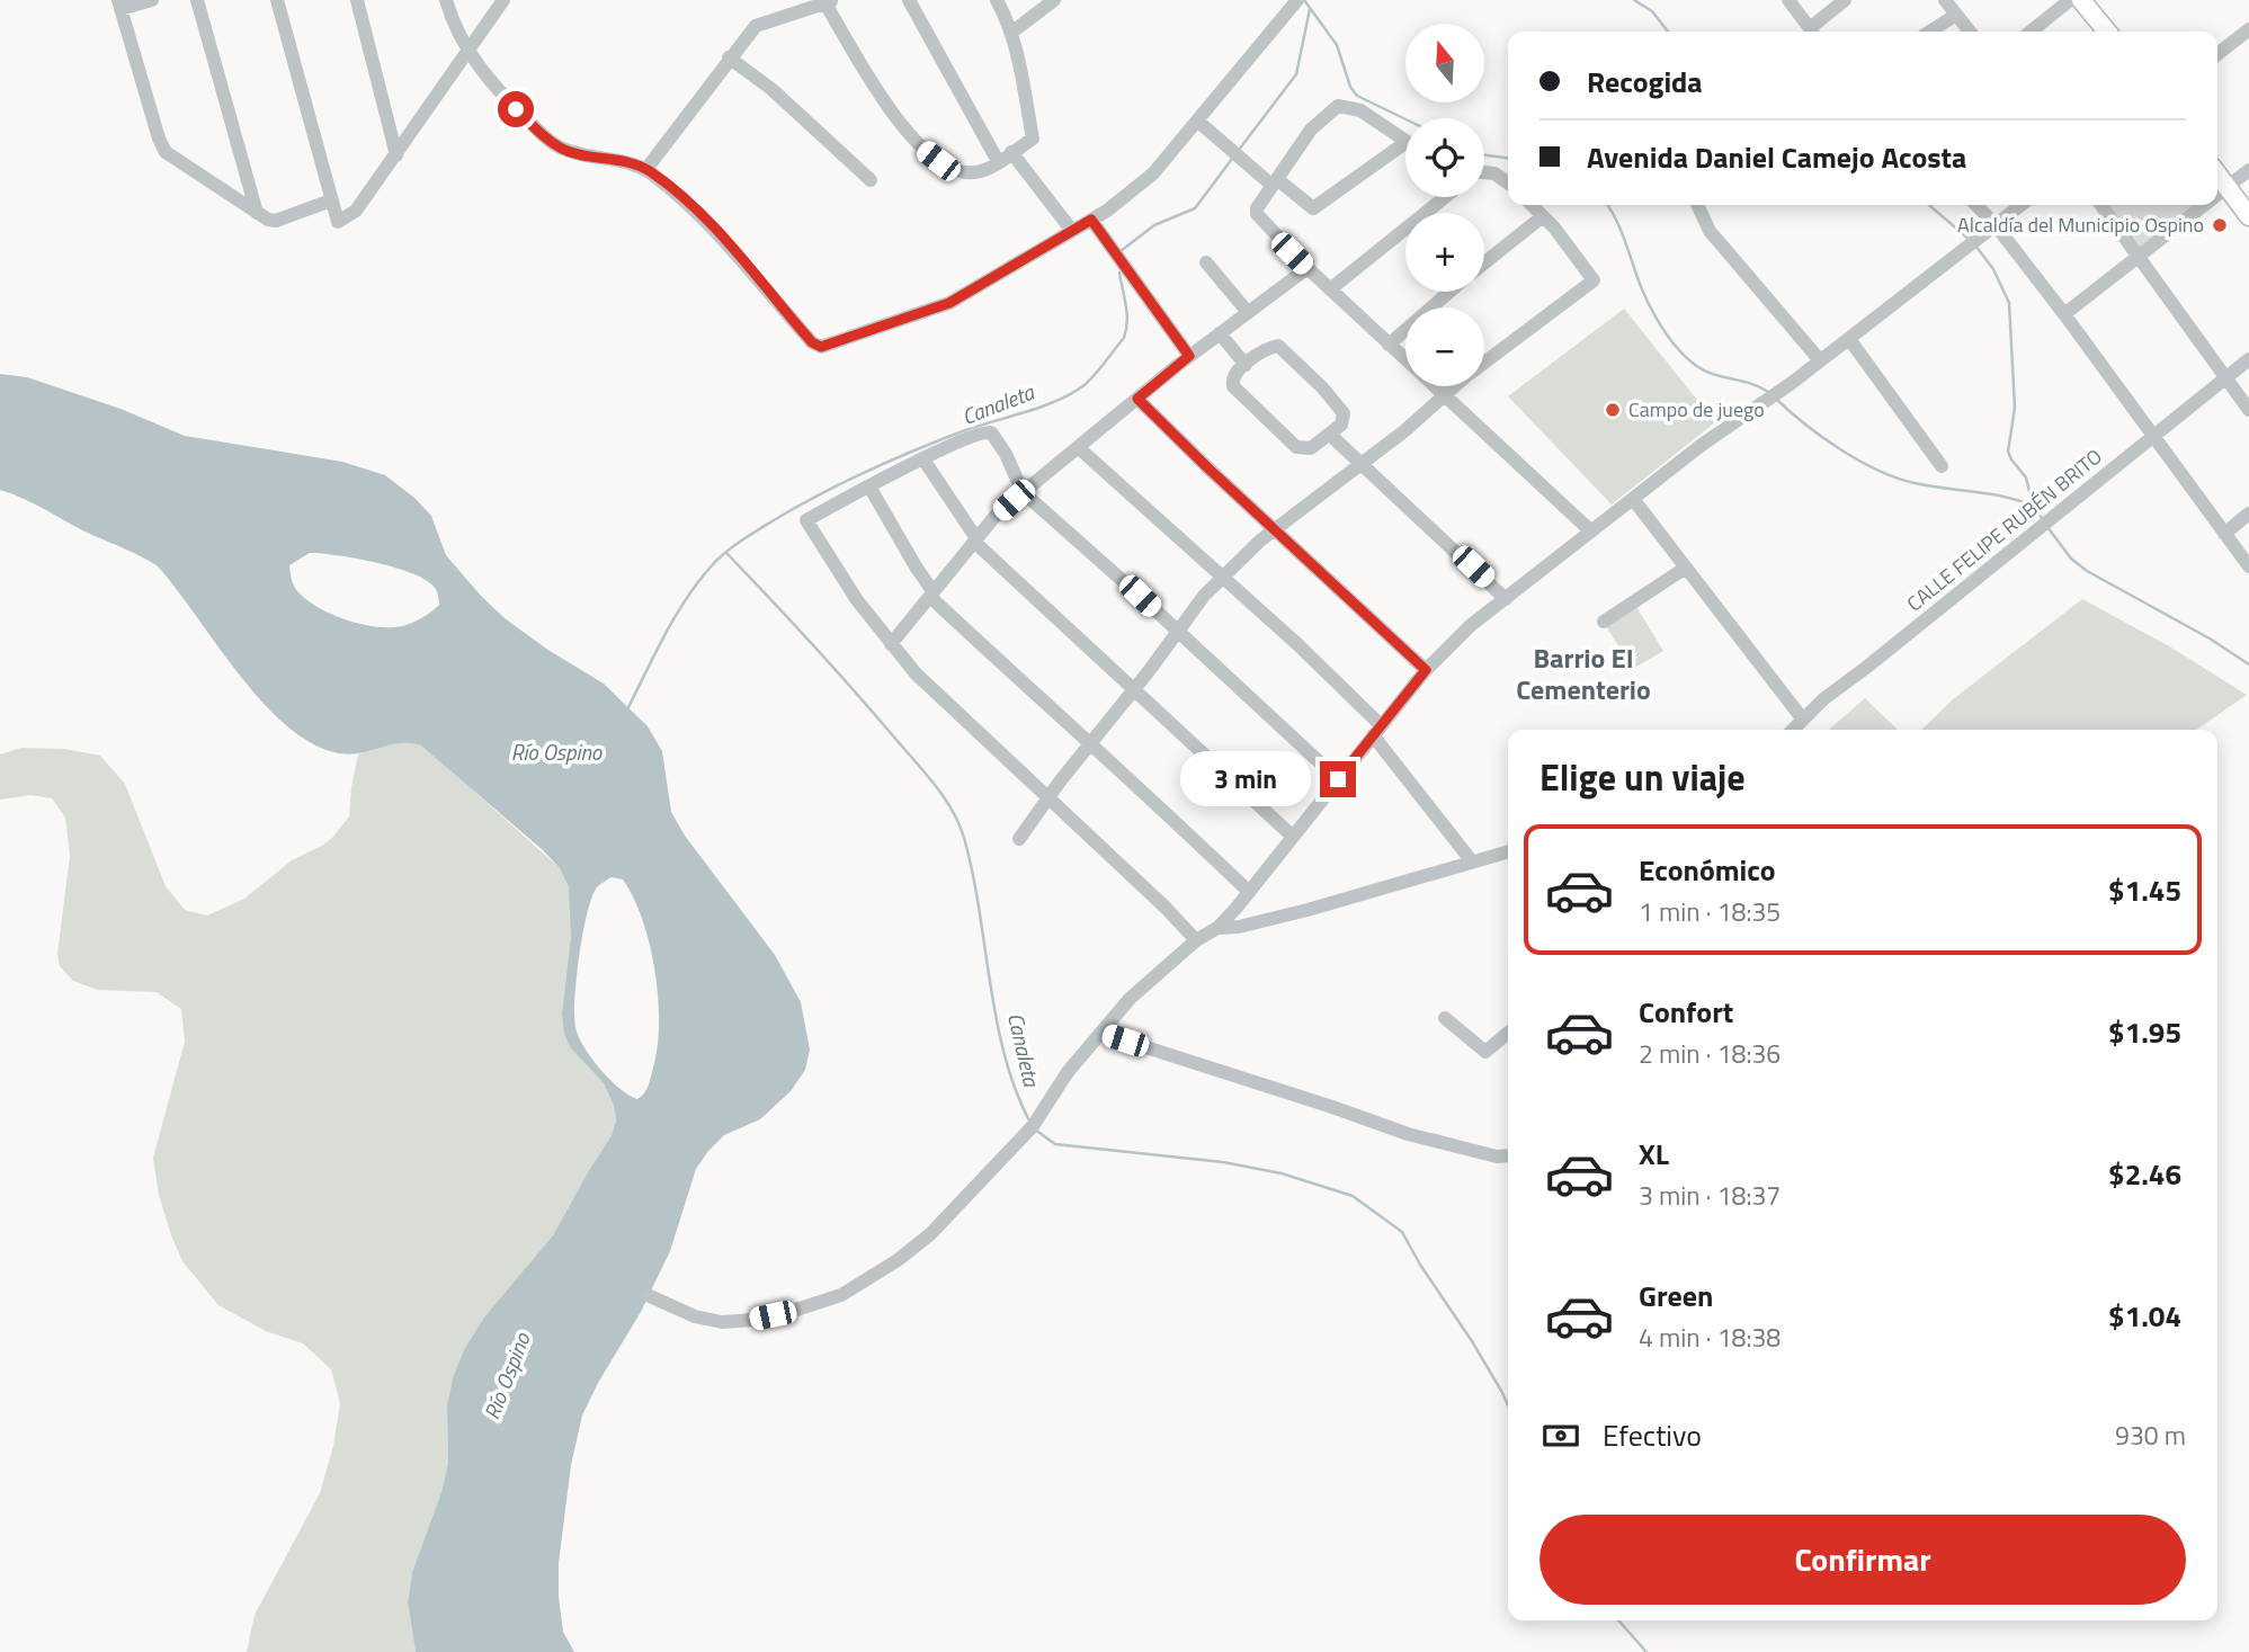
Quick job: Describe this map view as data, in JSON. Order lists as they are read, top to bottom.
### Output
{
  "streets": {
    "street": ["CALLE FELIPE RUBÉN BRITO"]
  },
  "districts": ["Barrio El Cementerio"],
  "water": ["Canaleta", "Río Ospino"],
  "places": ["Alcaldía del Municipio Ospino", "Campo de juego"],
  "north": "top",
  "page": {
    "map_buttons": ["+", "−"],
    "banner": ["Recogida", "Avenida Daniel Camejo Acosta"],
    "heading": "Elige un viaje",
    "bubble": "3 min",
    "list": [
      {
        "name": "Económico",
        "note": "1 min · 18:35",
        "value": "$1.45"
      },
      {
        "name": "Confort",
        "note": "2 min · 18:36",
        "value": "$1.95"
      },
      {
        "name": "XL",
        "note": "3 min · 18:37",
        "value": "$2.46"
      },
      {
        "name": "Green",
        "note": "4 min · 18:38",
        "value": "$1.04"
      }
    ],
    "pay": ["Efectivo", "930 m"],
    "buttons": "Confirmar"
  }
}
